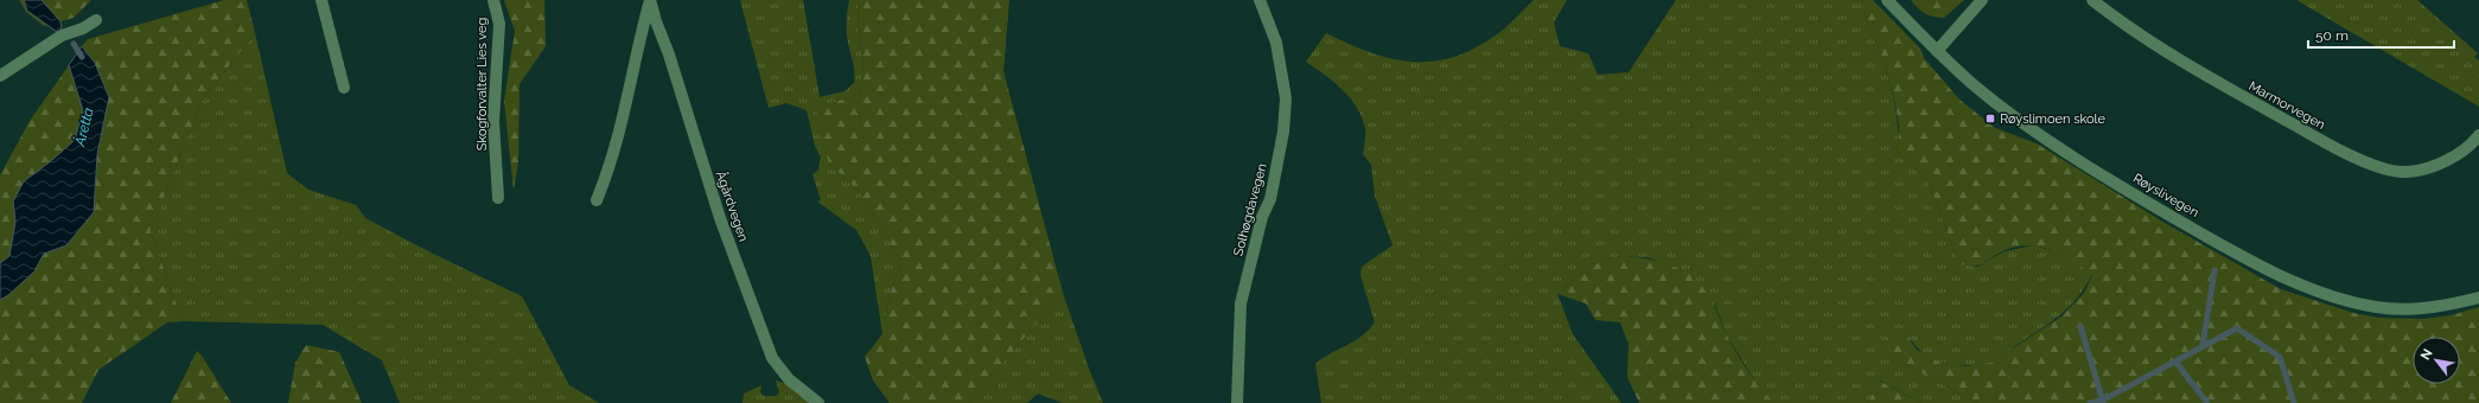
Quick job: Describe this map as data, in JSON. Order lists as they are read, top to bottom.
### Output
{
  "streets": {
    "street": [
      "Skogforvalter Lies veg",
      "Marmorvegen",
      "Røyslivegen",
      "Ågårdvegen",
      "Solhøgdavegen"
    ]
  },
  "water": ["Åretta"],
  "places": {
    "transit": ["Røyslimoen skole"]
  },
  "scale_bar": "50 m",
  "north": "top left"
}
